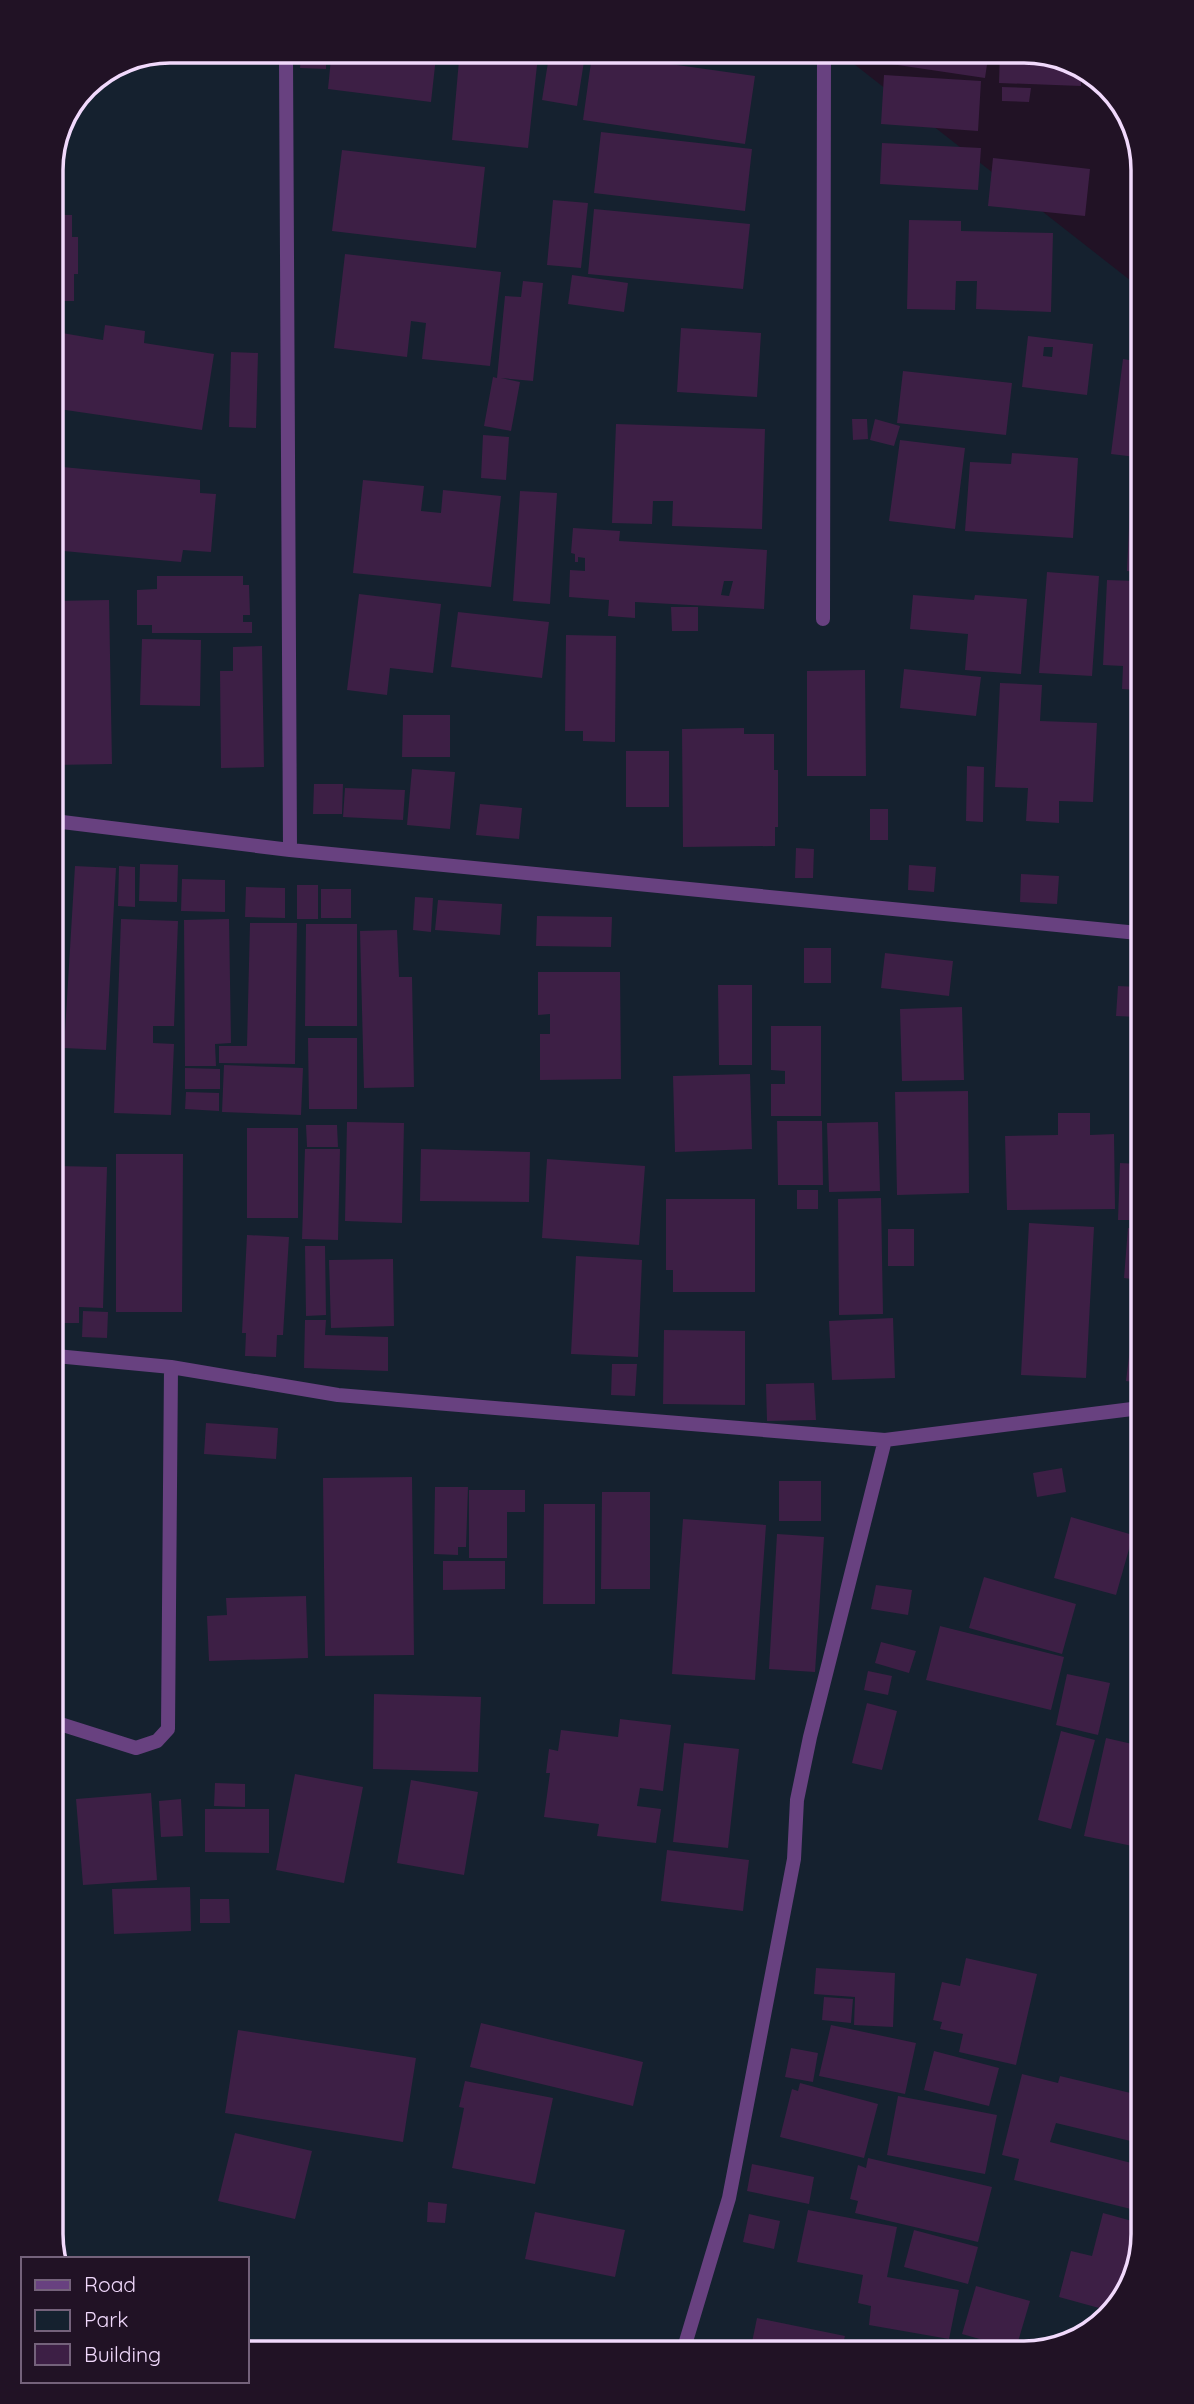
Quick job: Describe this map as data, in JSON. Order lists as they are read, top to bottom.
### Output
{
  "legend": ["Road", "Park", "Building"]
}
